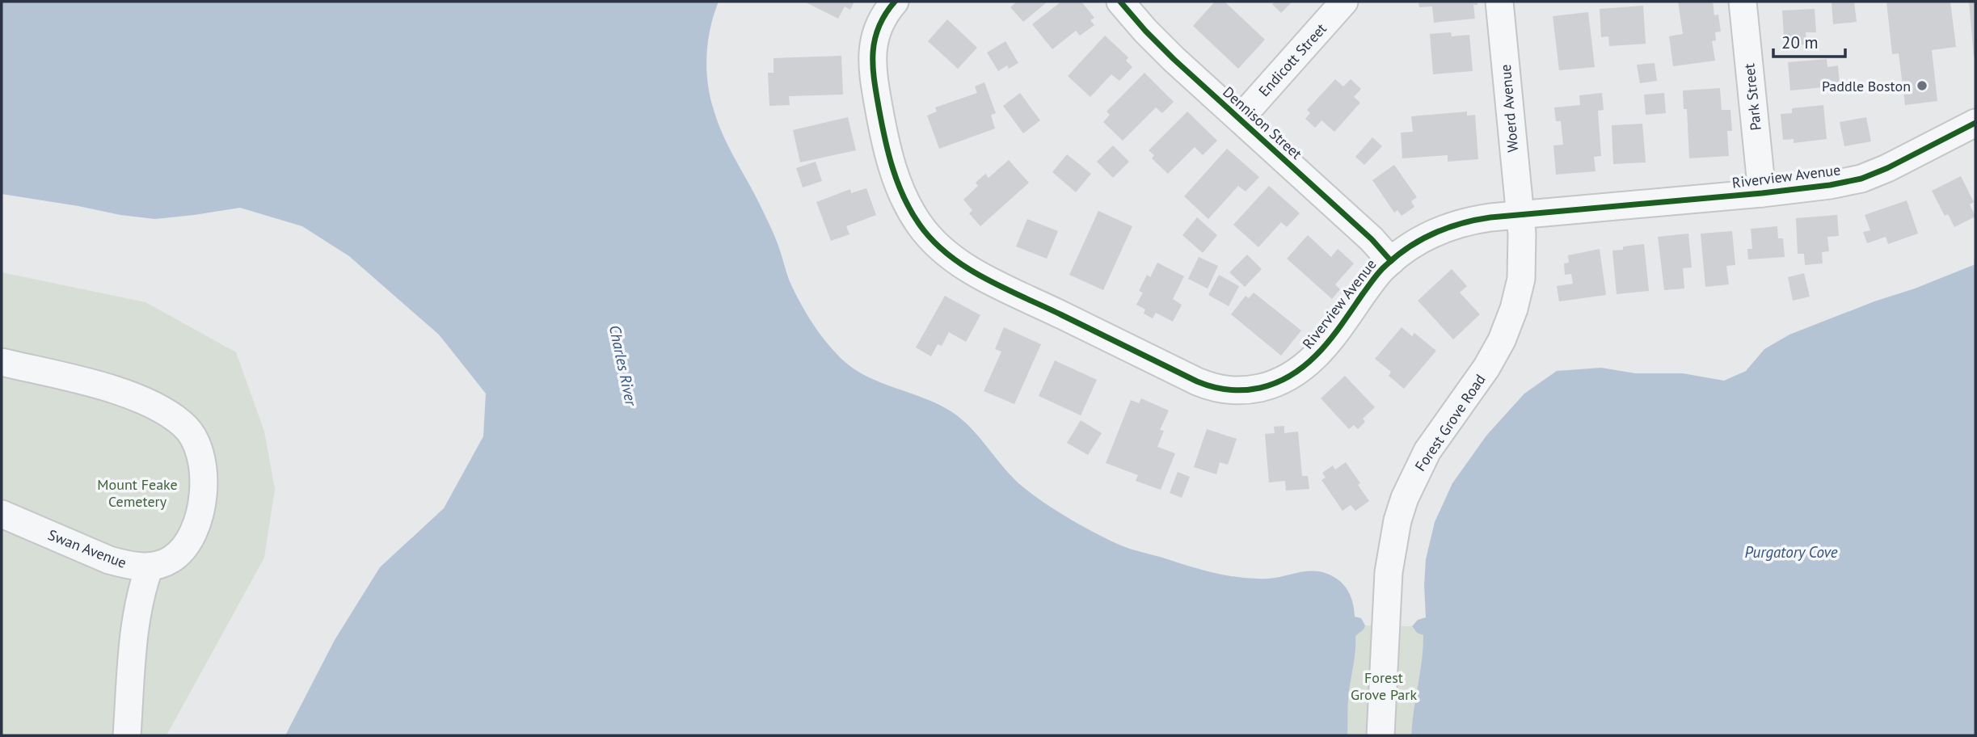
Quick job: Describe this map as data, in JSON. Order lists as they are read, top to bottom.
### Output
{
  "streets": {
    "street": [
      "Endicott Street",
      "Park Street",
      "Woerd Avenue",
      "Dennison Street",
      "Riverview Avenue",
      "Forest Grove Road",
      "Swan Avenue"
    ]
  },
  "crossings": [
    ["Endicott Street", "Dennison Street"],
    ["Park Street", "Riverview Avenue"],
    ["Woerd Avenue", "Riverview Avenue"],
    ["Woerd Avenue", "Forest Grove Road"],
    ["Dennison Street", "Riverview Avenue"],
    ["Riverview Avenue", "Forest Grove Road"]
  ],
  "water": ["Charles River", "Purgatory Cove"],
  "parks": ["Mount Feake Cemetery", "Forest Grove Park"],
  "places": ["Paddle Boston"],
  "scale_bar": "20 m"
}
